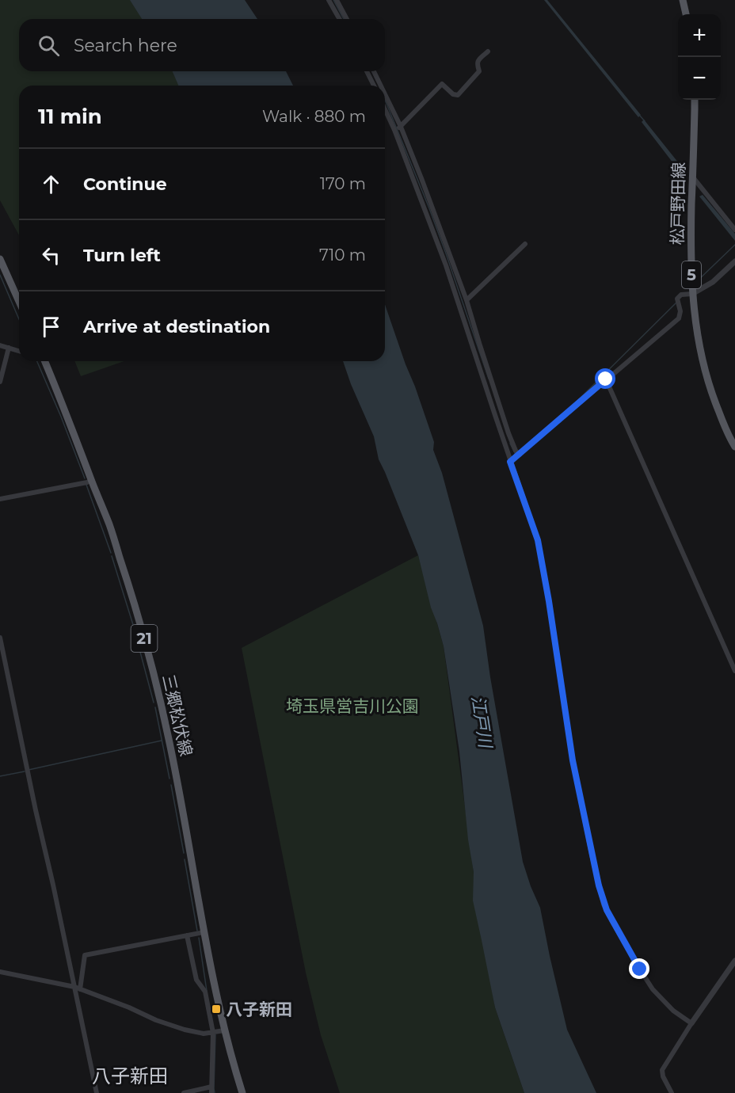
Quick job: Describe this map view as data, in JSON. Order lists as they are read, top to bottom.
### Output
{
  "streets": {
    "main road": [
      "松戸野田線",
      "5",
      "21",
      "三郷松伏線"
    ]
  },
  "districts": ["八子新田"],
  "water": ["江戸川"],
  "parks": ["埼玉県営吉川公園"],
  "places": {
    "transit": ["八子新田"]
  },
  "page": {
    "map_buttons": ["+", "−"],
    "search": "Search here",
    "heading": ["11 min", "Walk · 880 m"],
    "list": [
      ["Continue", "170 m"],
      ["Turn left", "710 m"],
      "Arrive at destination"
    ]
  }
}
